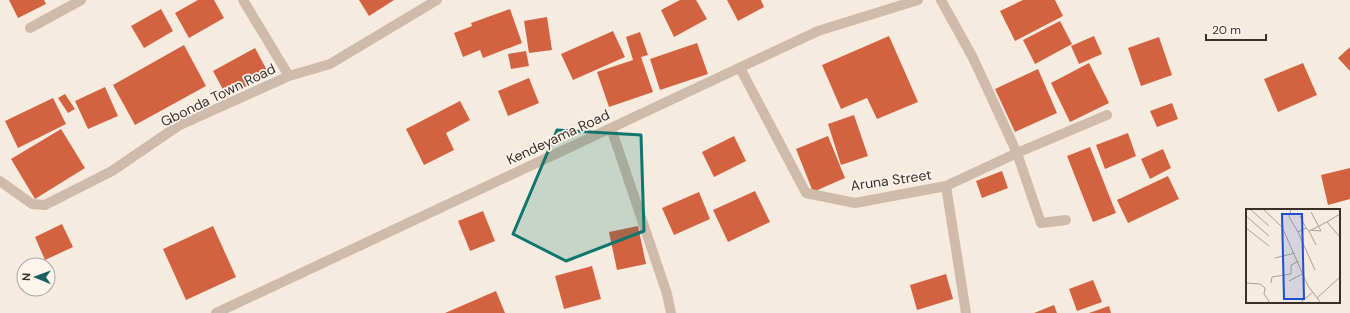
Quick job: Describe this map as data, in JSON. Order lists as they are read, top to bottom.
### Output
{
  "streets": {
    "street": ["Gbonda Town Road", "Kendeyama Road", "Aruna Street"]
  },
  "crossings": [
    ["Kendeyama Road", "Aruna Street"]
  ],
  "scale_bar": "20 m",
  "north": "left"
}
